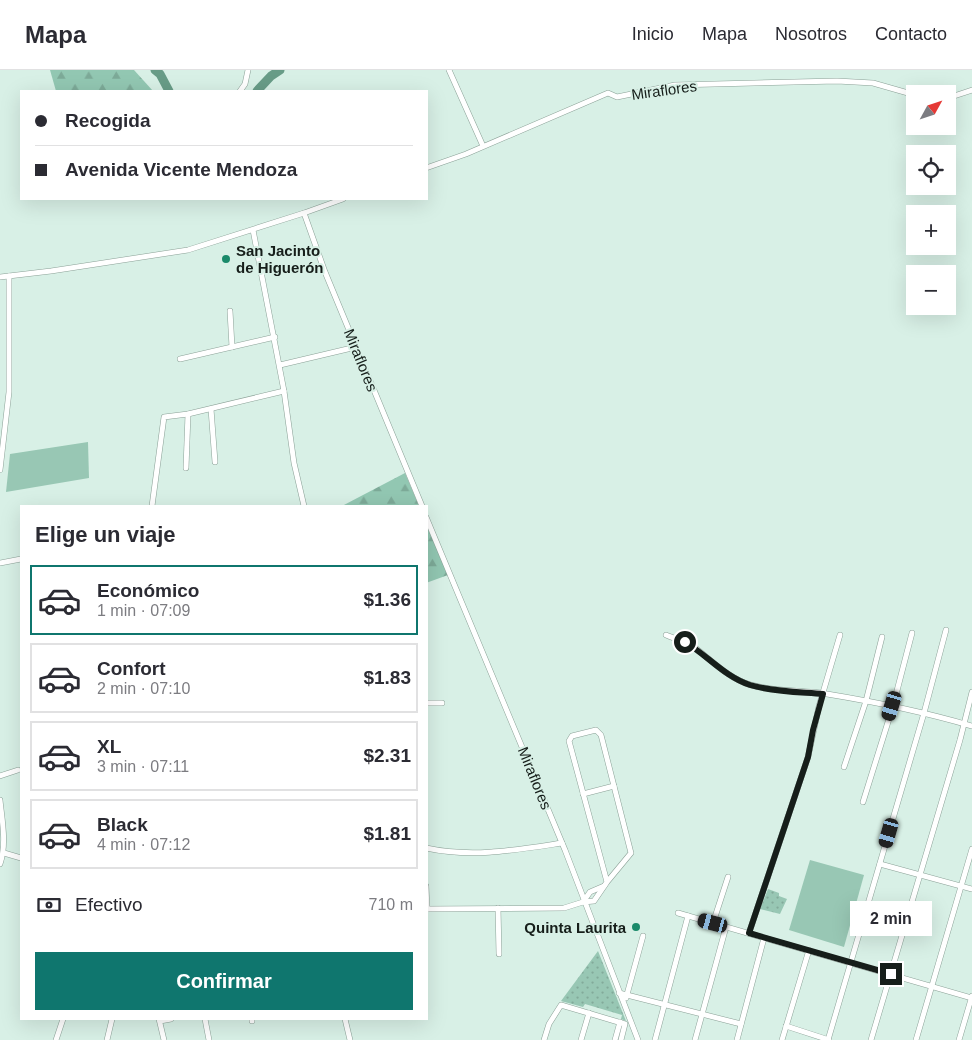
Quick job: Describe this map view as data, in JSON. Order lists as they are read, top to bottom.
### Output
{
  "streets": {
    "street": ["Miraflores"]
  },
  "places": ["San Jacinto de Higuerón", "Quinta Laurita"],
  "north": "top right",
  "page": {
    "header": "Mapa",
    "nav": [
      "Inicio",
      "Mapa",
      "Nosotros",
      "Contacto"
    ],
    "map_buttons": ["+", "−"],
    "banner": ["Recogida", "Avenida Vicente Mendoza"],
    "heading": "Elige un viaje",
    "list": [
      {
        "name": "Económico",
        "note": "1 min · 07:09",
        "value": "$1.36"
      },
      {
        "name": "Confort",
        "note": "2 min · 07:10",
        "value": "$1.83"
      },
      {
        "name": "XL",
        "note": "3 min · 07:11",
        "value": "$2.31"
      },
      {
        "name": "Black",
        "note": "4 min · 07:12",
        "value": "$1.81"
      }
    ],
    "pay": ["Efectivo", "710 m"],
    "bubble": "2 min",
    "buttons": "Confirmar"
  }
}
